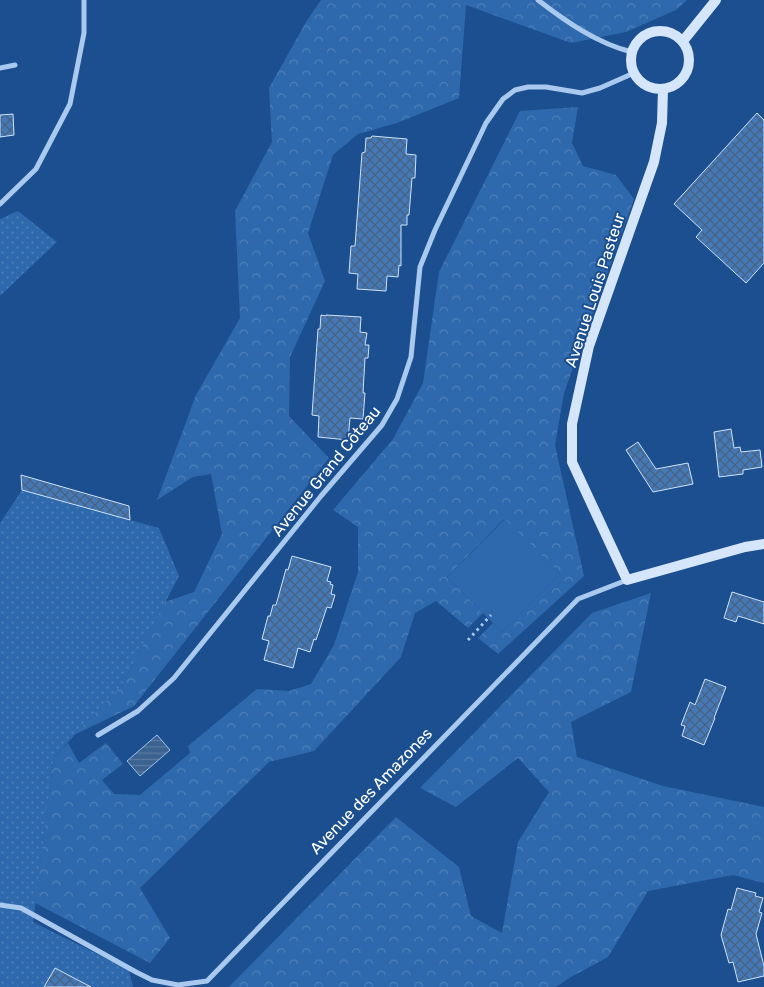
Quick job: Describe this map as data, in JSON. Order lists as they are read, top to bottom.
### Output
{
  "streets": {
    "street": ["Avenue Louis Pasteur", "Avenue Grand Côteau", "Avenue des Amazones"]
  },
  "crossings": [
    ["Avenue Louis Pasteur", "Avenue Grand Côteau"],
    ["Avenue Louis Pasteur", "Avenue des Amazones"]
  ]
}
